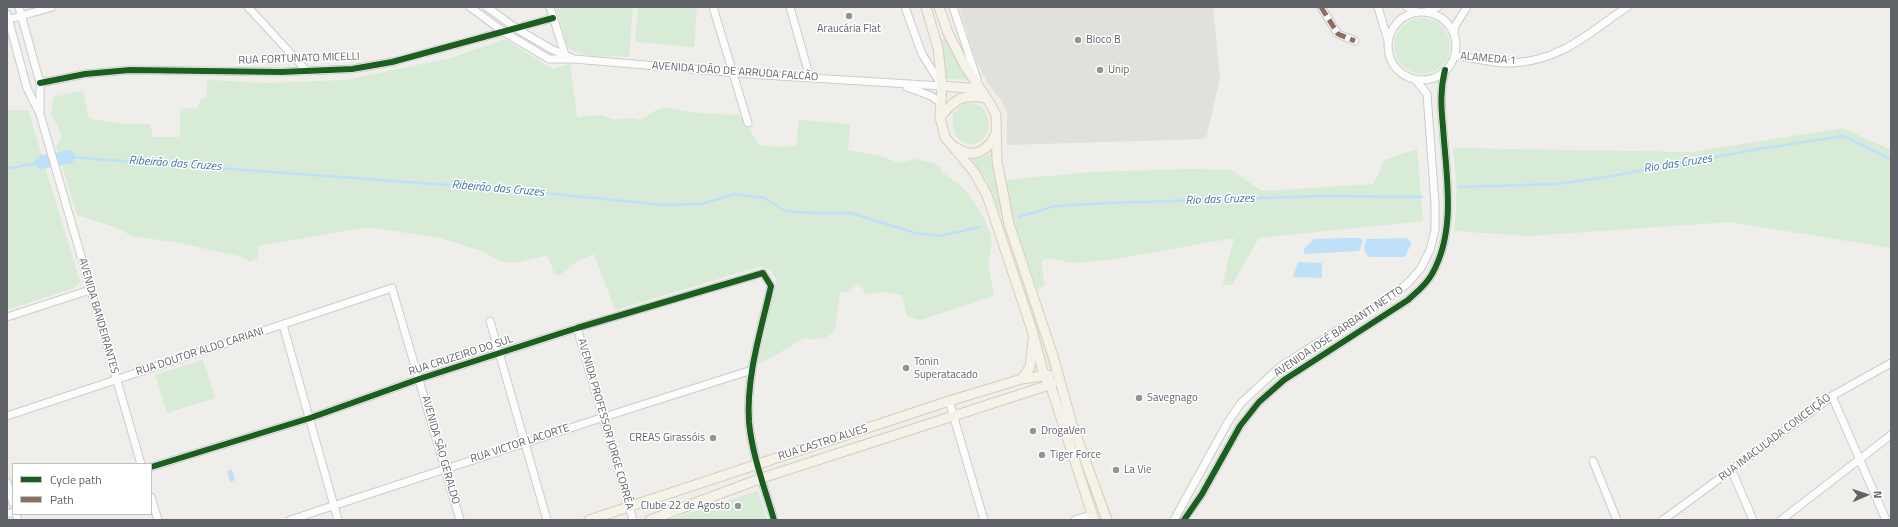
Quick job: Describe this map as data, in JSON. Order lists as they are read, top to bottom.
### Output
{
  "streets": {
    "main road": ["RUA CASTRO ALVES"],
    "street": [
      "RUA FORTUNATO MICELLI",
      "ALAMEDA 1",
      "AVENIDA JOÃO DE ARRUDA FALCÃO",
      "AVENIDA BANDEIRANTES",
      "AVENIDA JOSÉ BARBANTI NETTO",
      "RUA DOUTOR ALDO CARIANI",
      "RUA CRUZEIRO DO SUL",
      "AVENIDA PROFESSOR JORGE CORRÊA",
      "RUA IMACULADA CONCEIÇÃO",
      "RUA VICTOR LACORTE",
      "AVENIDA SÃO GERALDO"
    ]
  },
  "crossings": [
    ["RUA FORTUNATO MICELLI", "AVENIDA JOÃO DE ARRUDA FALCÃO"],
    ["ALAMEDA 1", "AVENIDA JOSÉ BARBANTI NETTO"],
    ["AVENIDA BANDEIRANTES", "RUA DOUTOR ALDO CARIANI"],
    ["RUA DOUTOR ALDO CARIANI", "AVENIDA SÃO GERALDO"],
    ["RUA CRUZEIRO DO SUL", "AVENIDA PROFESSOR JORGE CORRÊA"],
    ["RUA CRUZEIRO DO SUL", "RUA VICTOR LACORTE"],
    ["RUA CRUZEIRO DO SUL", "AVENIDA SÃO GERALDO"],
    ["AVENIDA PROFESSOR JORGE CORRÊA", "RUA CASTRO ALVES"],
    ["AVENIDA PROFESSOR JORGE CORRÊA", "RUA VICTOR LACORTE"],
    ["RUA VICTOR LACORTE", "AVENIDA SÃO GERALDO"]
  ],
  "water": ["Ribeirão das Cruzes", "Rio das Cruzes"],
  "places": [
    "Araucária Flat",
    "Bloco B",
    "Unip",
    "Tonin Superatacado",
    "Savegnago",
    "DrogaVen",
    "CREAS Girassóis",
    "Tiger Force",
    "La Vie",
    "Clube 22 de Agosto"
  ],
  "legend": ["Cycle path", "Path"],
  "north": "right"
}
